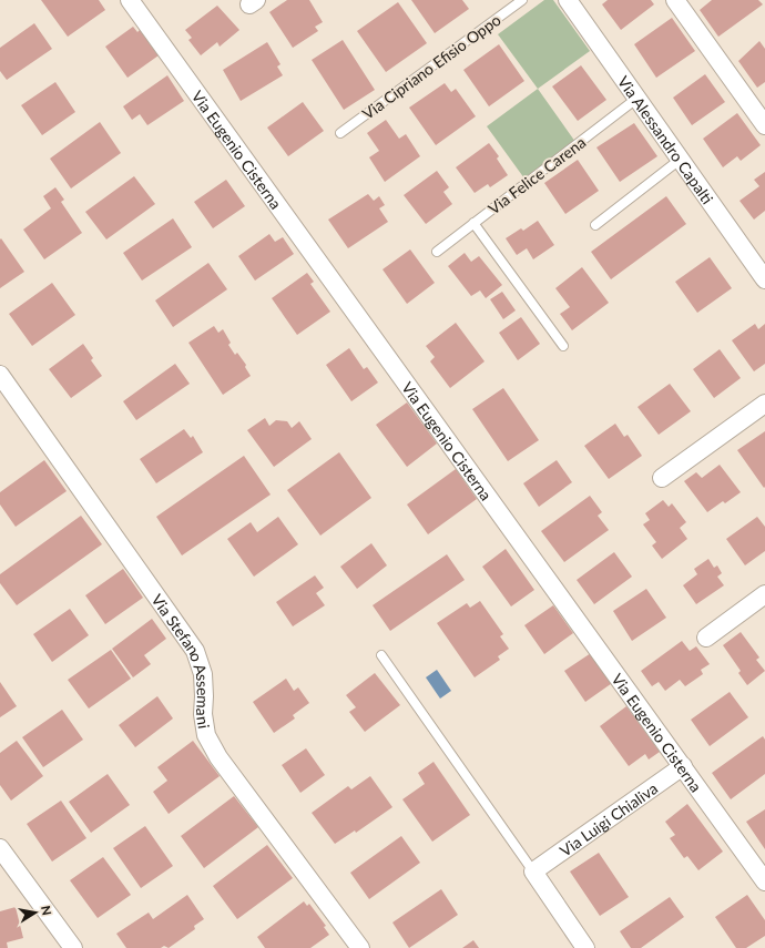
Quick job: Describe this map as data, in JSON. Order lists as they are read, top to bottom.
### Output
{
  "streets": {
    "street": [
      "Via Alessandro Capalti",
      "Via Eugenio Cisterna",
      "Via Stefano Assemani",
      "Via Luigi Chialiva"
    ],
    "lane": ["Via Cipriano Efisio Oppo", "Via Felice Carena"]
  },
  "crossings": [
    ["Via Alessandro Capalti", "Via Felice Carena"],
    ["Via Eugenio Cisterna", "Via Luigi Chialiva"]
  ],
  "north": "right"
}
